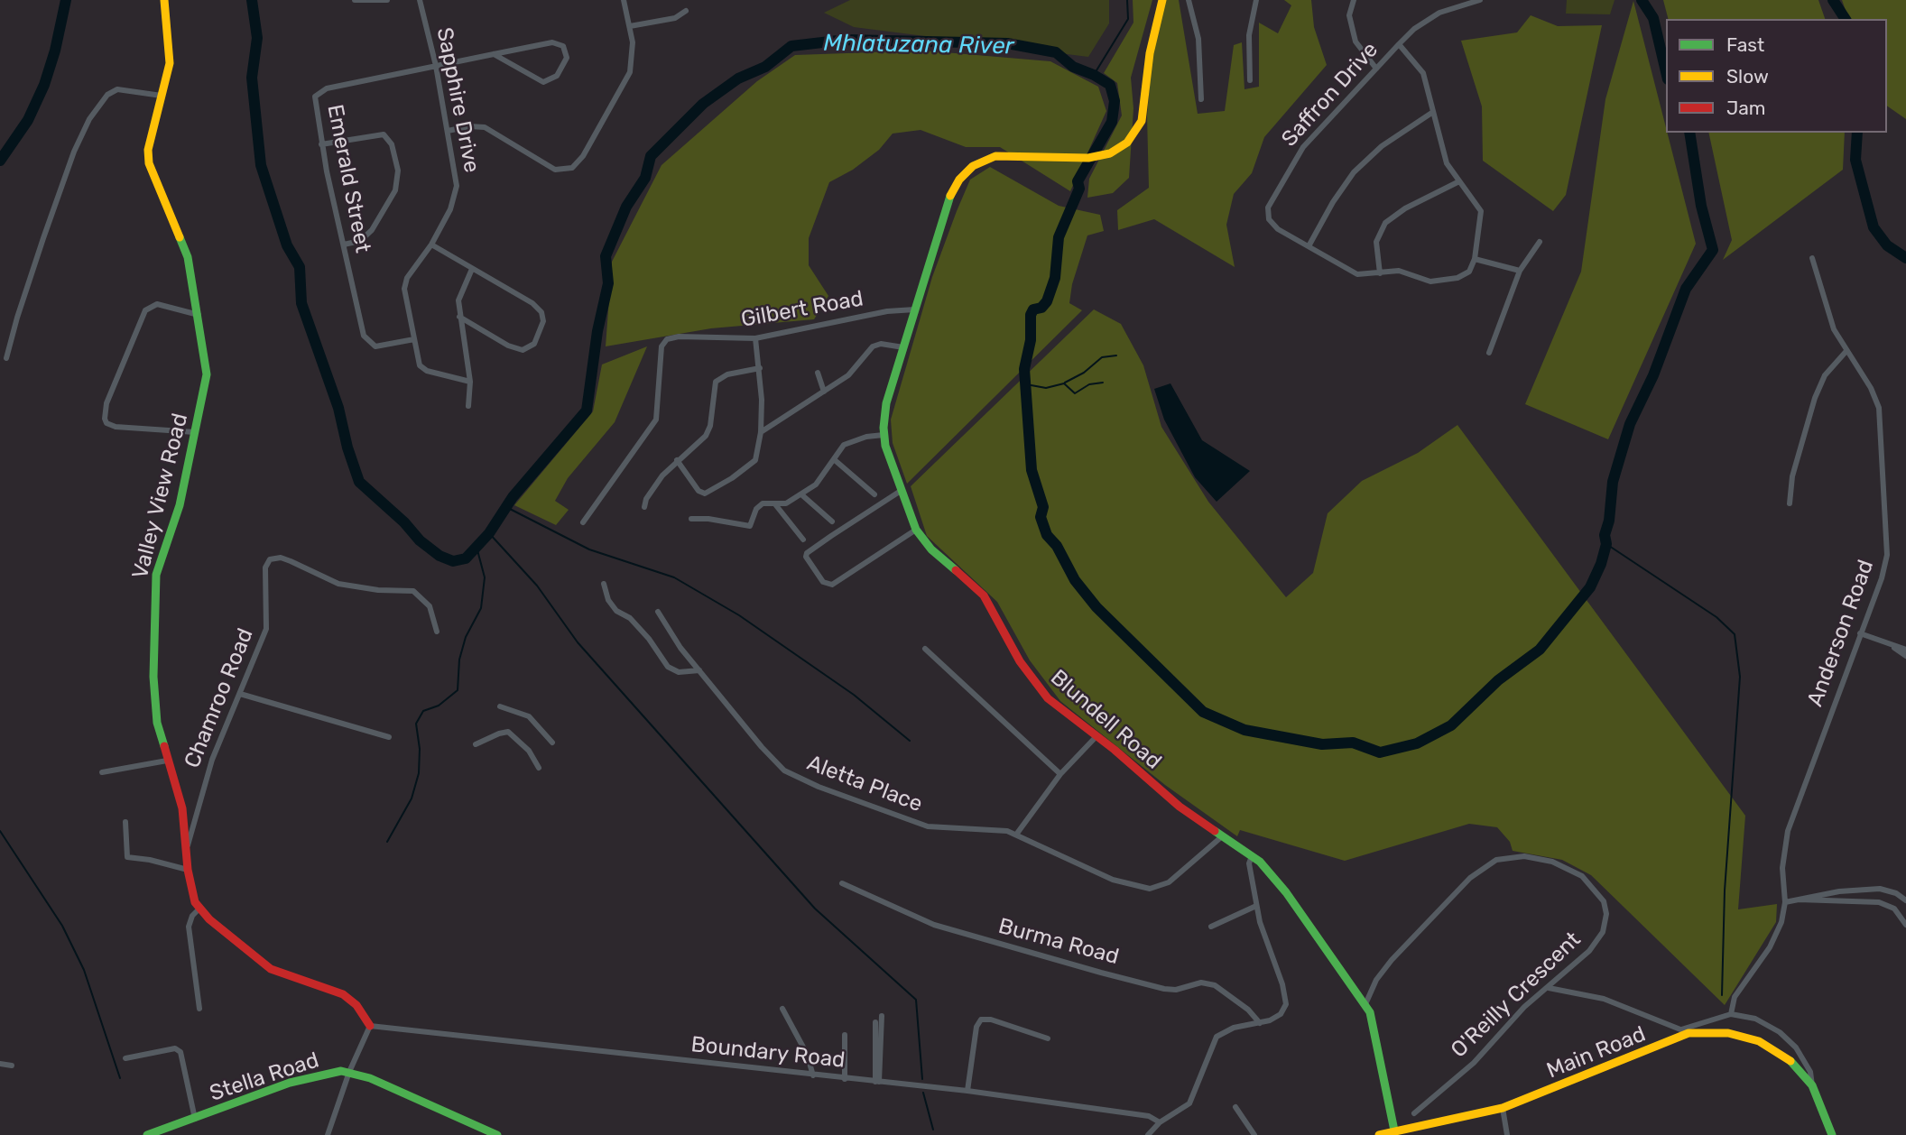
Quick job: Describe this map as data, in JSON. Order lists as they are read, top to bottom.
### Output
{
  "streets": {
    "street": [
      "Saffron Drive",
      "Sapphire Drive",
      "Emerald Street",
      "Gilbert Road",
      "Valley View Road",
      "Anderson Road",
      "Chamroo Road",
      "Blundell Road",
      "Aletta Place",
      "Burma Road",
      "O'Reilly Crescent",
      "Boundary Road",
      "Main Road",
      "Stella Road"
    ]
  },
  "crossings": [
    ["Sapphire Drive", "Emerald Street"],
    ["Gilbert Road", "Blundell Road"],
    ["Valley View Road", "Chamroo Road"],
    ["Anderson Road", "Main Road"],
    ["Blundell Road", "Aletta Place"],
    ["Blundell Road", "O'Reilly Crescent"],
    ["Blundell Road", "Main Road"]
  ],
  "water": ["Mhlatuzana River"],
  "legend": ["Fast", "Slow", "Jam"]
}
